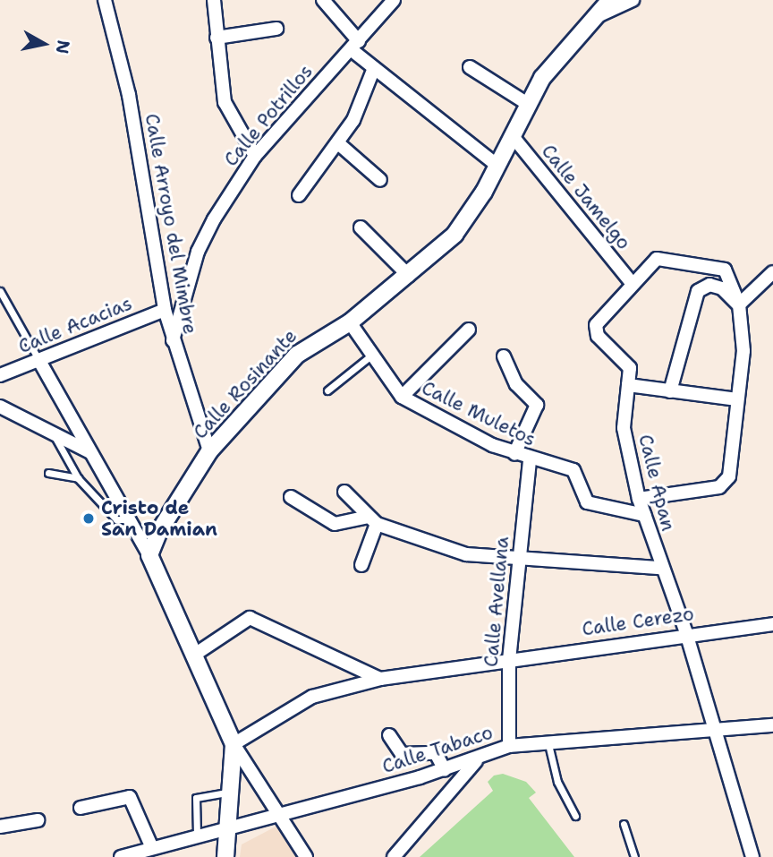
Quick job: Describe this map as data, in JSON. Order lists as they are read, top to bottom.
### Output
{
  "streets": {
    "street": [
      "Calle Potrillos",
      "Calle Jamelgo",
      "Calle Arroyo del Mimbre",
      "Calle Acacias",
      "Calle Rosinante",
      "Calle Muletos",
      "Calle Apan",
      "Calle Avellana",
      "Calle Cerezo",
      "Calle Tabaco"
    ]
  },
  "crossings": [
    ["Calle Potrillos", "Calle Arroyo del Mimbre"],
    ["Calle Jamelgo", "Calle Rosinante"],
    ["Calle Jamelgo", "Calle Apan"],
    ["Calle Arroyo del Mimbre", "Calle Acacias"],
    ["Calle Arroyo del Mimbre", "Calle Rosinante"],
    ["Calle Rosinante", "Calle Muletos"],
    ["Calle Muletos", "Calle Apan"],
    ["Calle Muletos", "Calle Avellana"],
    ["Calle Apan", "Calle Cerezo"],
    ["Calle Apan", "Calle Tabaco"],
    ["Calle Avellana", "Calle Cerezo"],
    ["Calle Avellana", "Calle Tabaco"]
  ],
  "places": ["Cristo de San Damian"],
  "north": "right"
}
